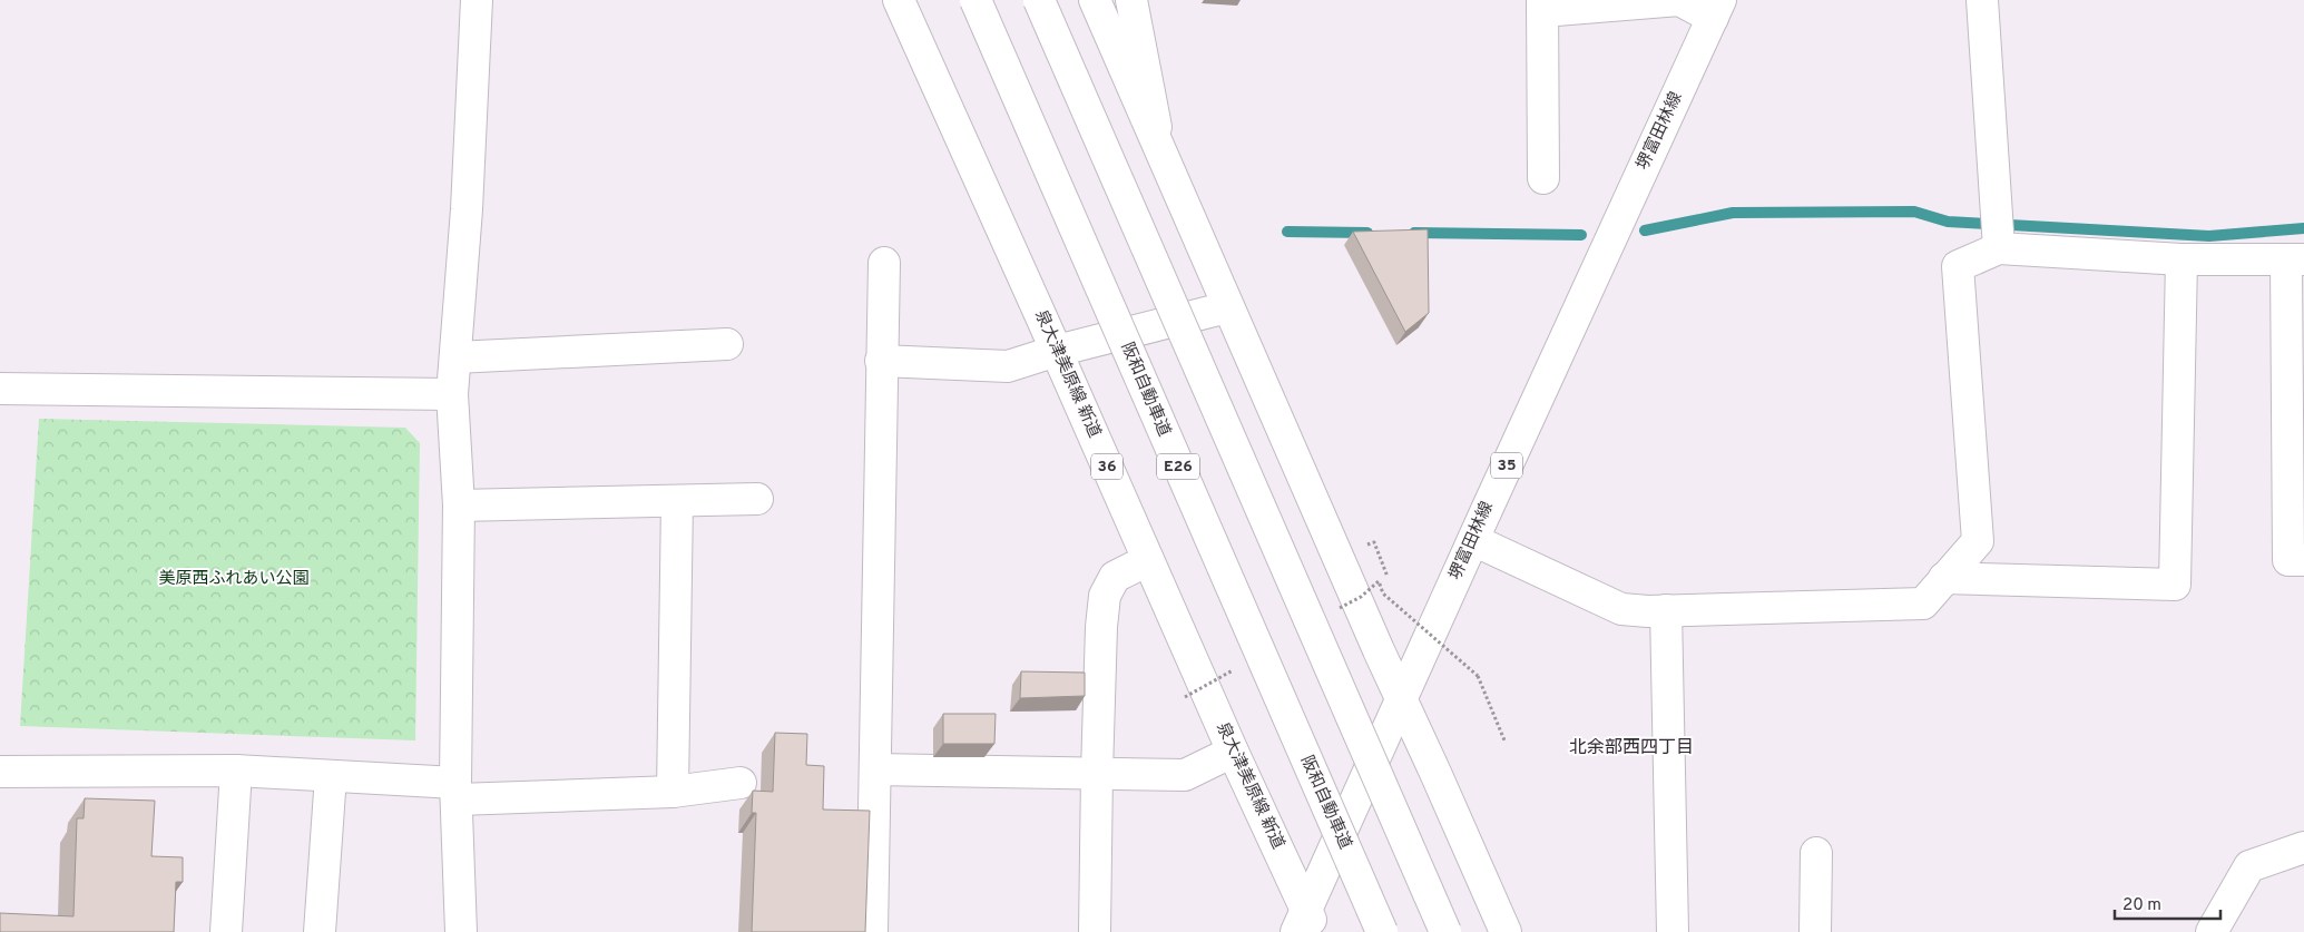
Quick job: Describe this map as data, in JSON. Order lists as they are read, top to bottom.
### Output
{
  "streets": {
    "main road": [
      "堺富田林線",
      "泉大津美原線 新道",
      "阪和自動車道",
      "35",
      "36",
      "E26"
    ]
  },
  "crossings": [
    ["堺富田林線", "泉大津美原線 新道"]
  ],
  "districts": ["北余部西四丁目"],
  "parks": ["美原西ふれあい公園"],
  "scale_bar": "20 m"
}
